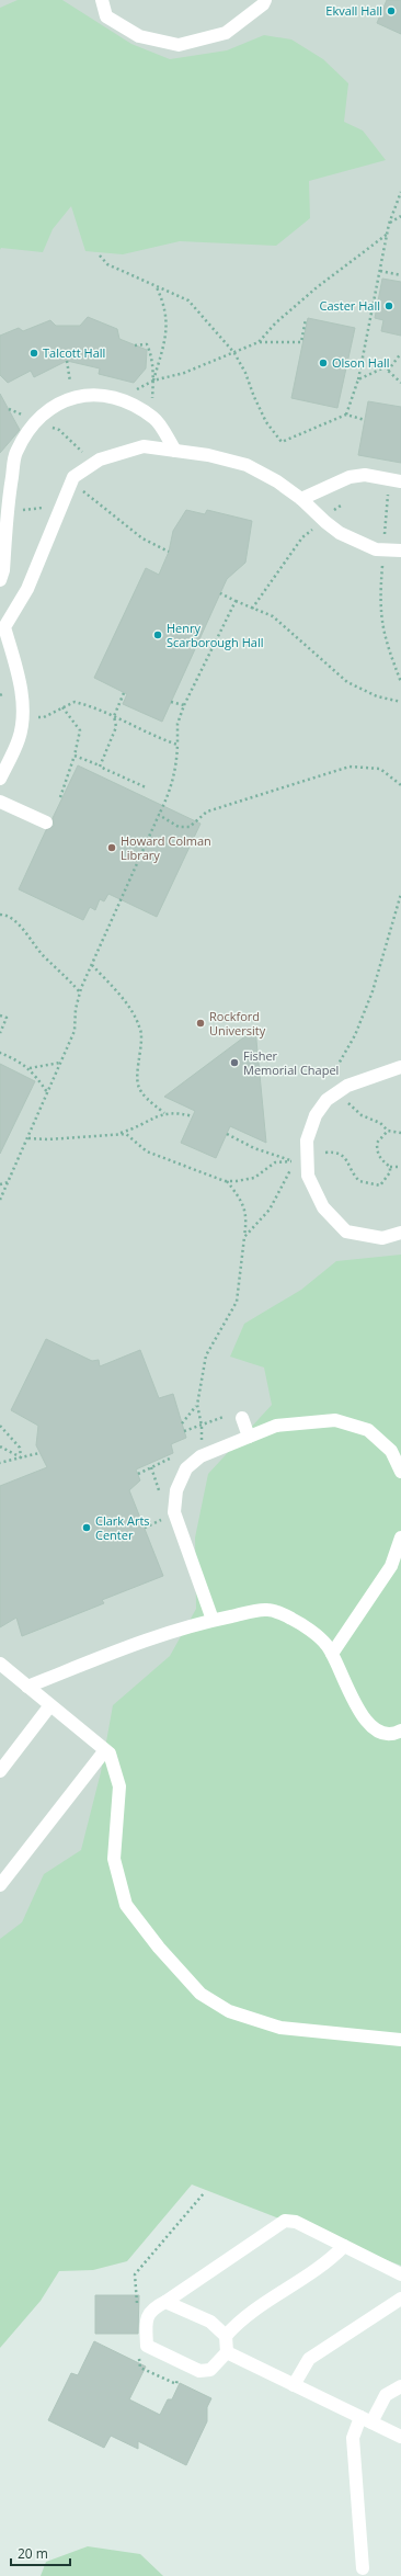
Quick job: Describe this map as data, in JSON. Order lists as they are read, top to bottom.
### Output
{
  "places": [
    "Ekvall Hall",
    "Caster Hall",
    "Talcott Hall",
    "Olson Hall",
    "Henry Scarborough Hall",
    "Howard Colman Library",
    "Rockford University",
    "Fisher Memorial Chapel",
    "Clark Arts Center"
  ],
  "scale_bar": "20 m"
}
